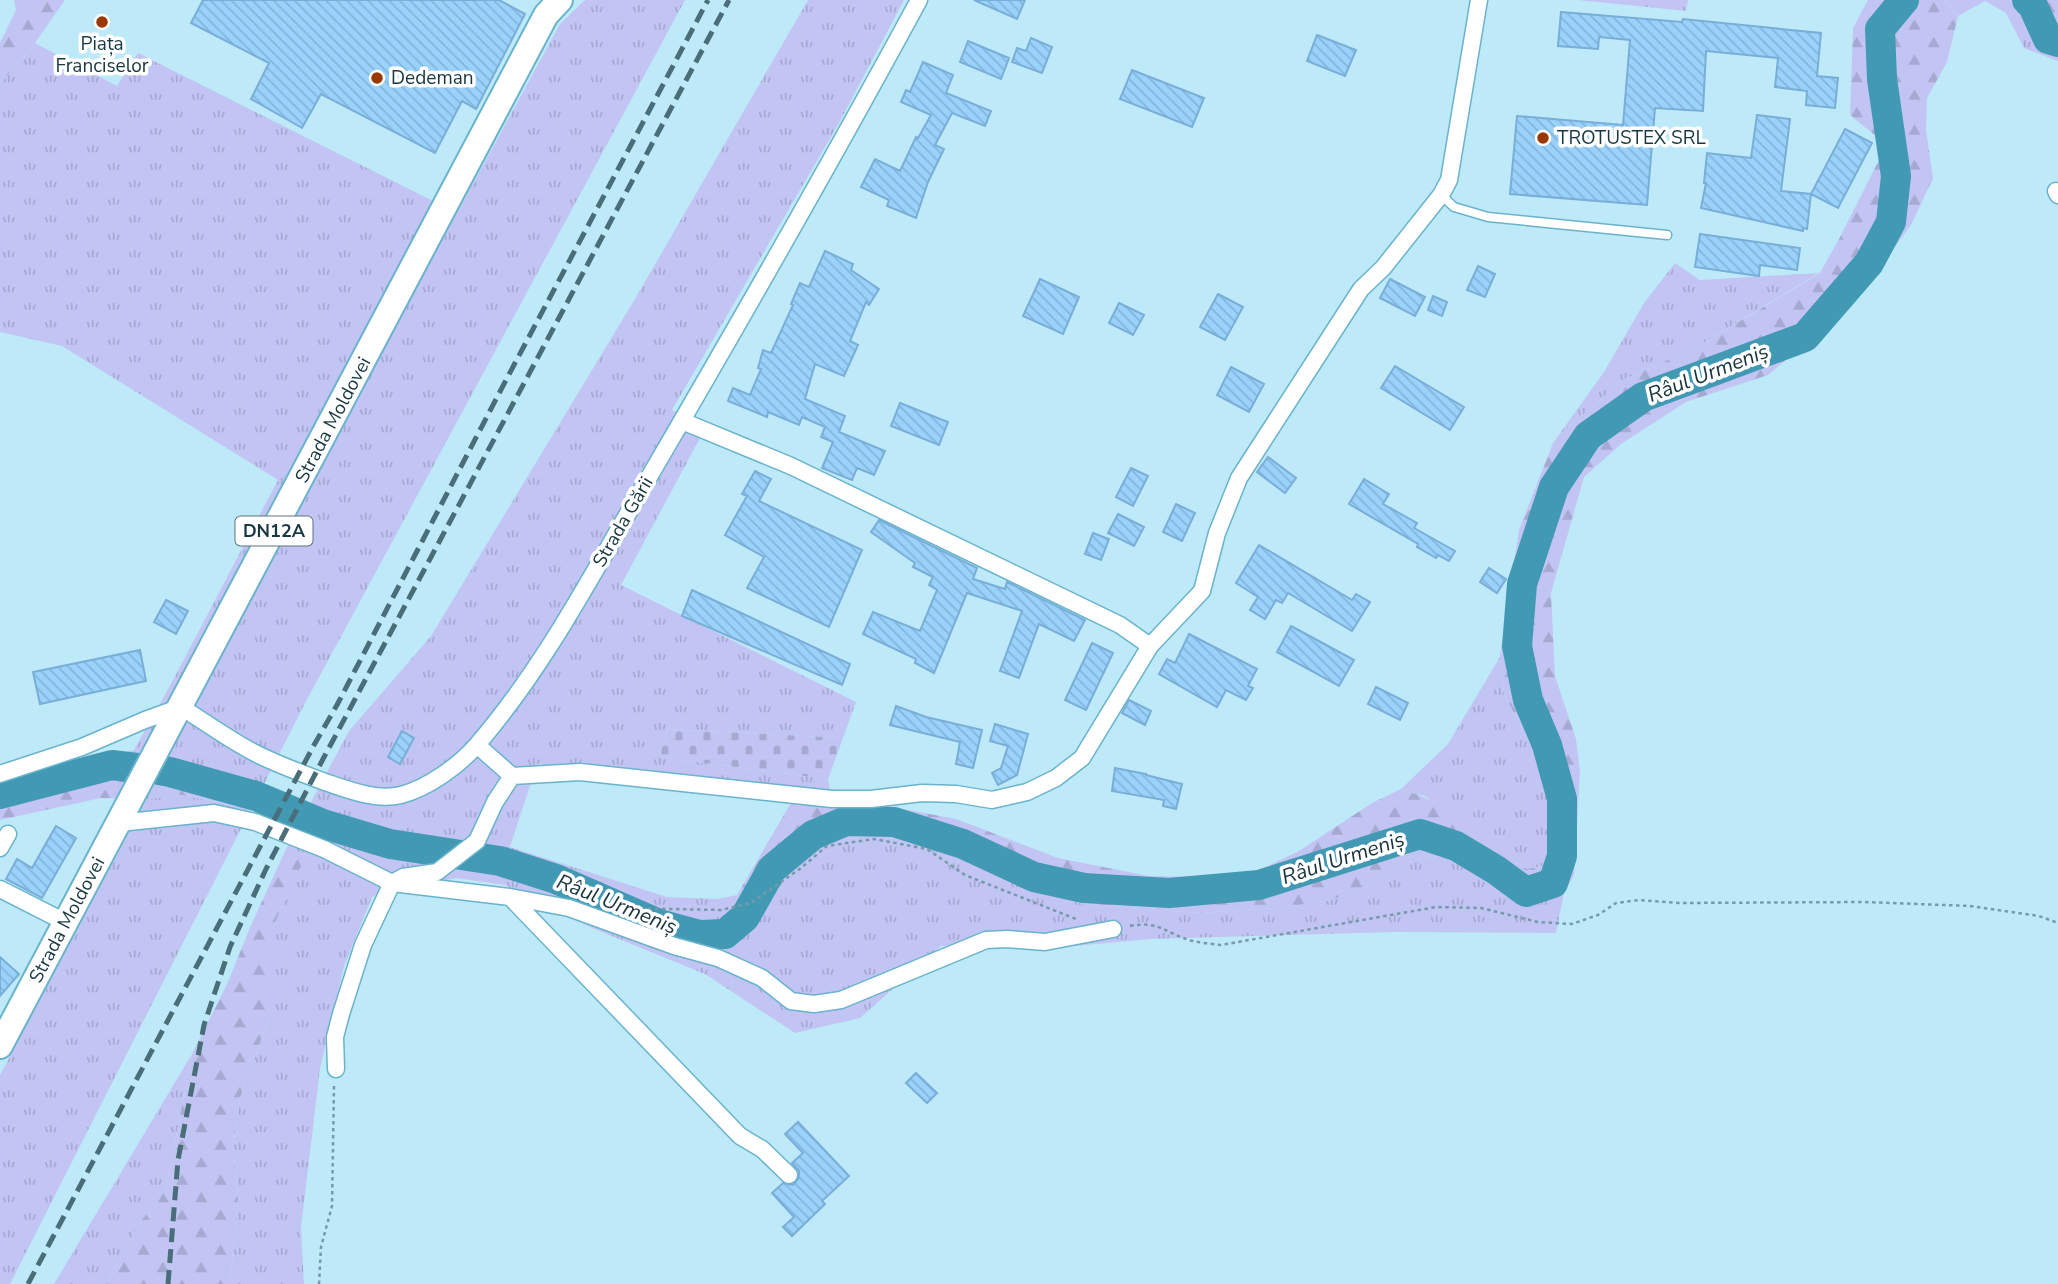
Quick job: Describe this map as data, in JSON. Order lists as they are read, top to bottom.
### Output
{
  "streets": {
    "main road": ["Strada Moldovei", "DN12A"],
    "street": ["Strada Gării"]
  },
  "crossings": [
    ["Strada Moldovei", "Strada Gării"]
  ],
  "water": ["Râul Urmeniș"],
  "places": ["Piața Franciselor", "Dedeman", "TROTUSTEX SRL"]
}
